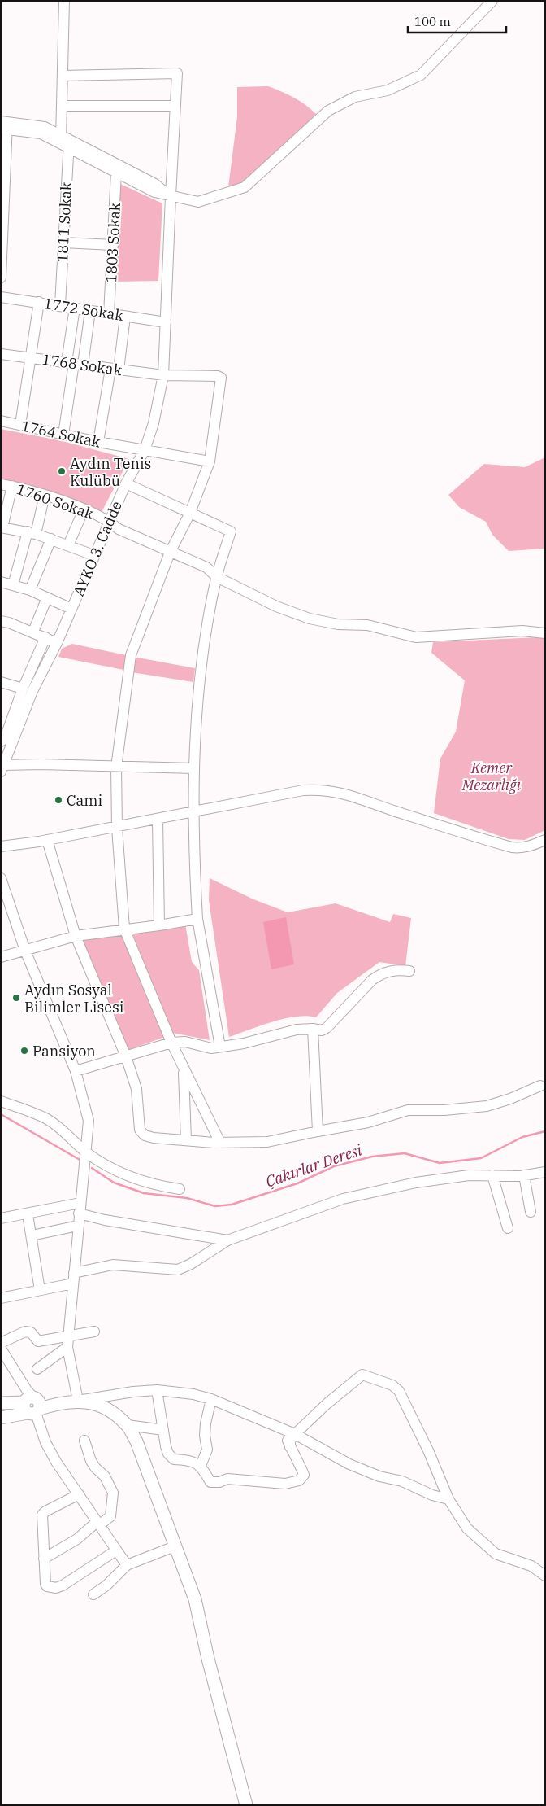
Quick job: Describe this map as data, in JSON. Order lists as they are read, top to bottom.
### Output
{
  "streets": {
    "street": [
      "1811 Sokak",
      "1803 Sokak",
      "1772 Sokak",
      "1768 Sokak",
      "1764 Sokak",
      "1760 Sokak",
      "AYKO 3. Cadde"
    ]
  },
  "crossings": [
    ["1811 Sokak", "1772 Sokak"],
    ["1811 Sokak", "AYKO 3. Cadde"],
    ["1803 Sokak", "1772 Sokak"],
    ["1772 Sokak", "AYKO 3. Cadde"],
    ["1768 Sokak", "1764 Sokak"],
    ["1768 Sokak", "AYKO 3. Cadde"],
    ["1764 Sokak", "AYKO 3. Cadde"],
    ["1760 Sokak", "AYKO 3. Cadde"]
  ],
  "water": ["Çakırlar Deresi"],
  "parks": ["Kemer Mezarlığı"],
  "places": [
    "Aydın Tenis Kulübü",
    "Cami",
    "Aydın Sosyal Bilimler Lisesi",
    "Pansiyon"
  ],
  "scale_bar": "100 m"
}
